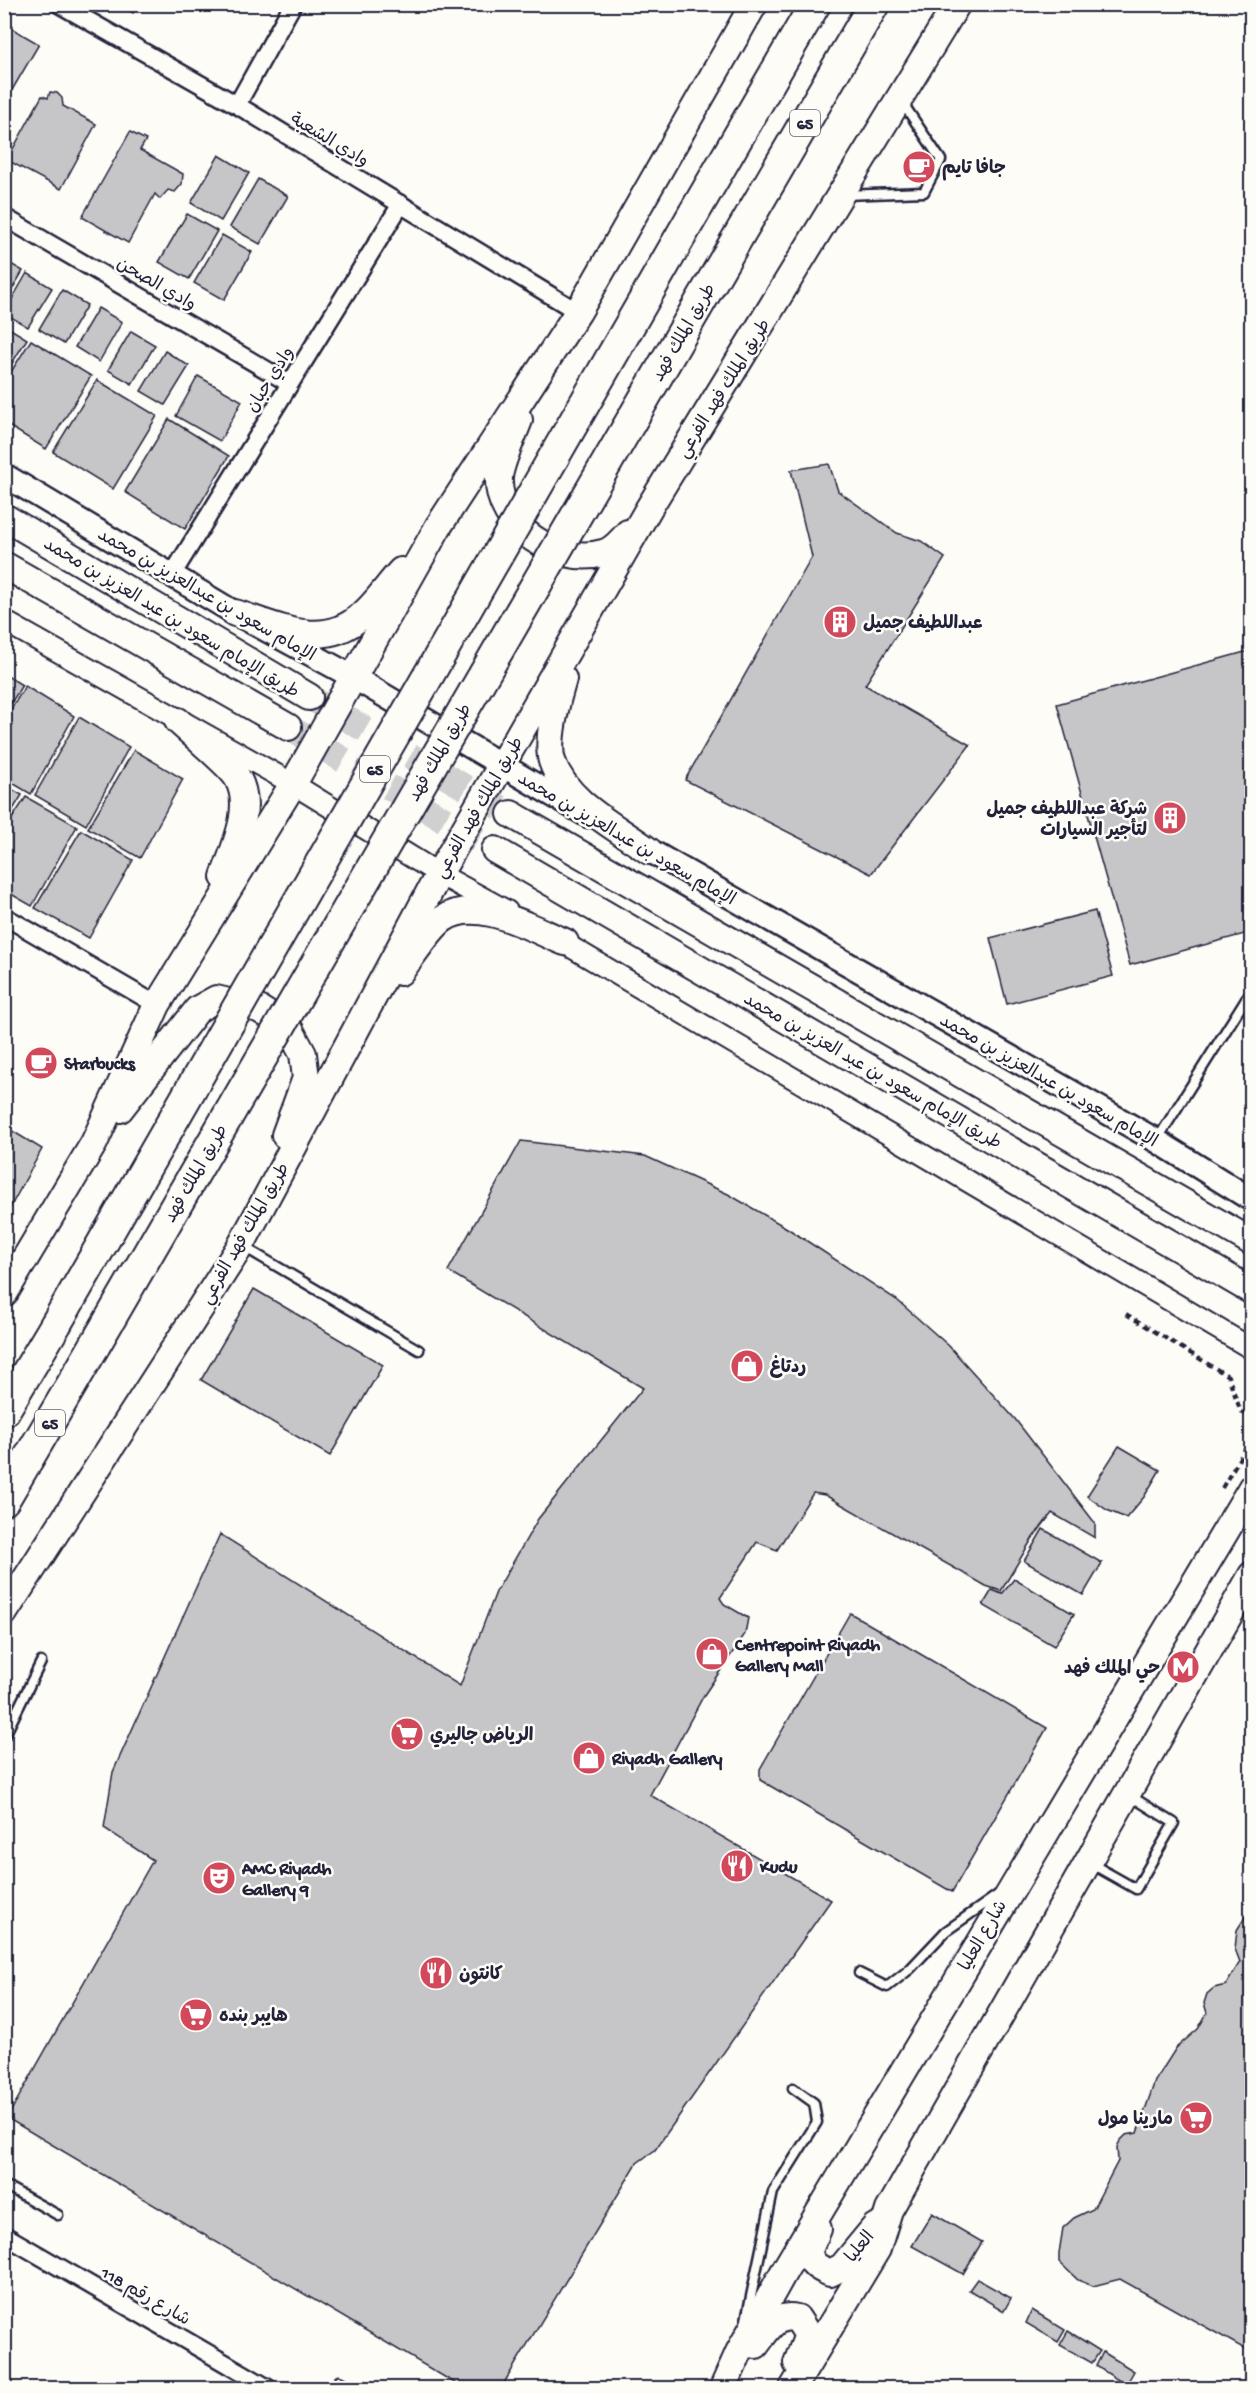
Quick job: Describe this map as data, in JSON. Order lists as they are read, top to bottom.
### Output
{
  "streets": {
    "highway": ["65", "طريق الملك فهد"],
    "main road": [
      "طريق الملك فهد الفرعي",
      "الإمام سعود بن عبدالعزيز بن محمد",
      "طريق الإمام سعود بن عبد العزيز بن محمد",
      "شارع العليا",
      "العليا"
    ],
    "street": [
      "وادي الشعبة",
      "وادي الصحن",
      "وادي حبان",
      "شارع رقم 118"
    ]
  },
  "crossings": [
    ["وادي الشعبة", "وادي حبان"],
    ["وادي الصحن", "وادي حبان"],
    ["وادي حبان", "الإمام سعود بن عبدالعزيز بن محمد"],
    ["طريق الملك فهد الفرعي", "الإمام سعود بن عبدالعزيز بن محمد"],
    ["شارع العليا", "العليا"]
  ],
  "places": {
    "cafe": ["جافا تايم", "Starbucks"],
    "building": ["عبداللطيف جميل", "شركة عبداللطيف جميل لتأجير السيارات"],
    "shop": ["ردتاغ", "Centrepoint Riyadh Gallery Mall", "Riyadh Gallery"],
    "metro station": ["حي الملك فهد"],
    "supermarket": ["الرياض جاليري", "هايبر بنده", "مارينا مول"],
    "restaurant": ["Kudu", "كانتون"],
    "theatre": ["AMC Riyadh Gallery 9"]
  }
}
